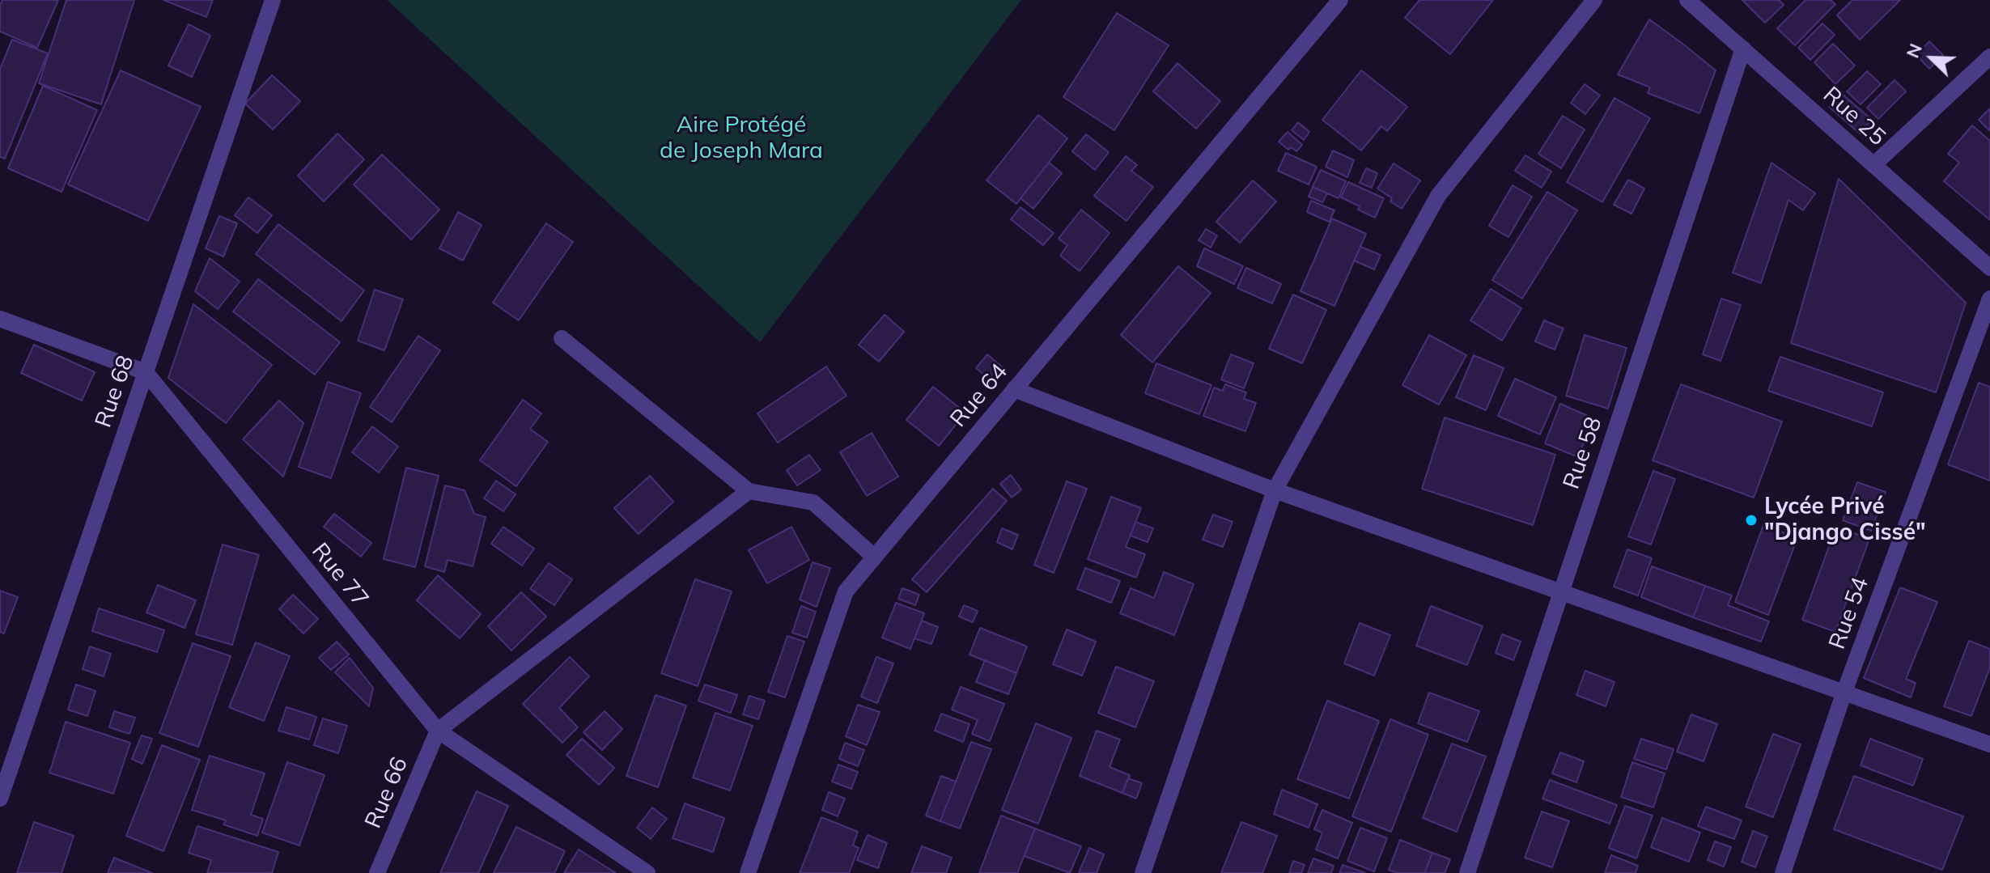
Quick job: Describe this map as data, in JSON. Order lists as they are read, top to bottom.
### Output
{
  "streets": {
    "street": [
      "Rue 25",
      "Rue 68",
      "Rue 64",
      "Rue 58",
      "Rue 77",
      "Rue 54",
      "Rue 66"
    ]
  },
  "crossings": [
    ["Rue 25", "Rue 58"],
    ["Rue 68", "Rue 77"],
    ["Rue 77", "Rue 66"]
  ],
  "parks": ["Aire Protégé de Joseph Mara"],
  "places": ["Lycée Privé \"Django Cissé\""],
  "north": "top left"
}
